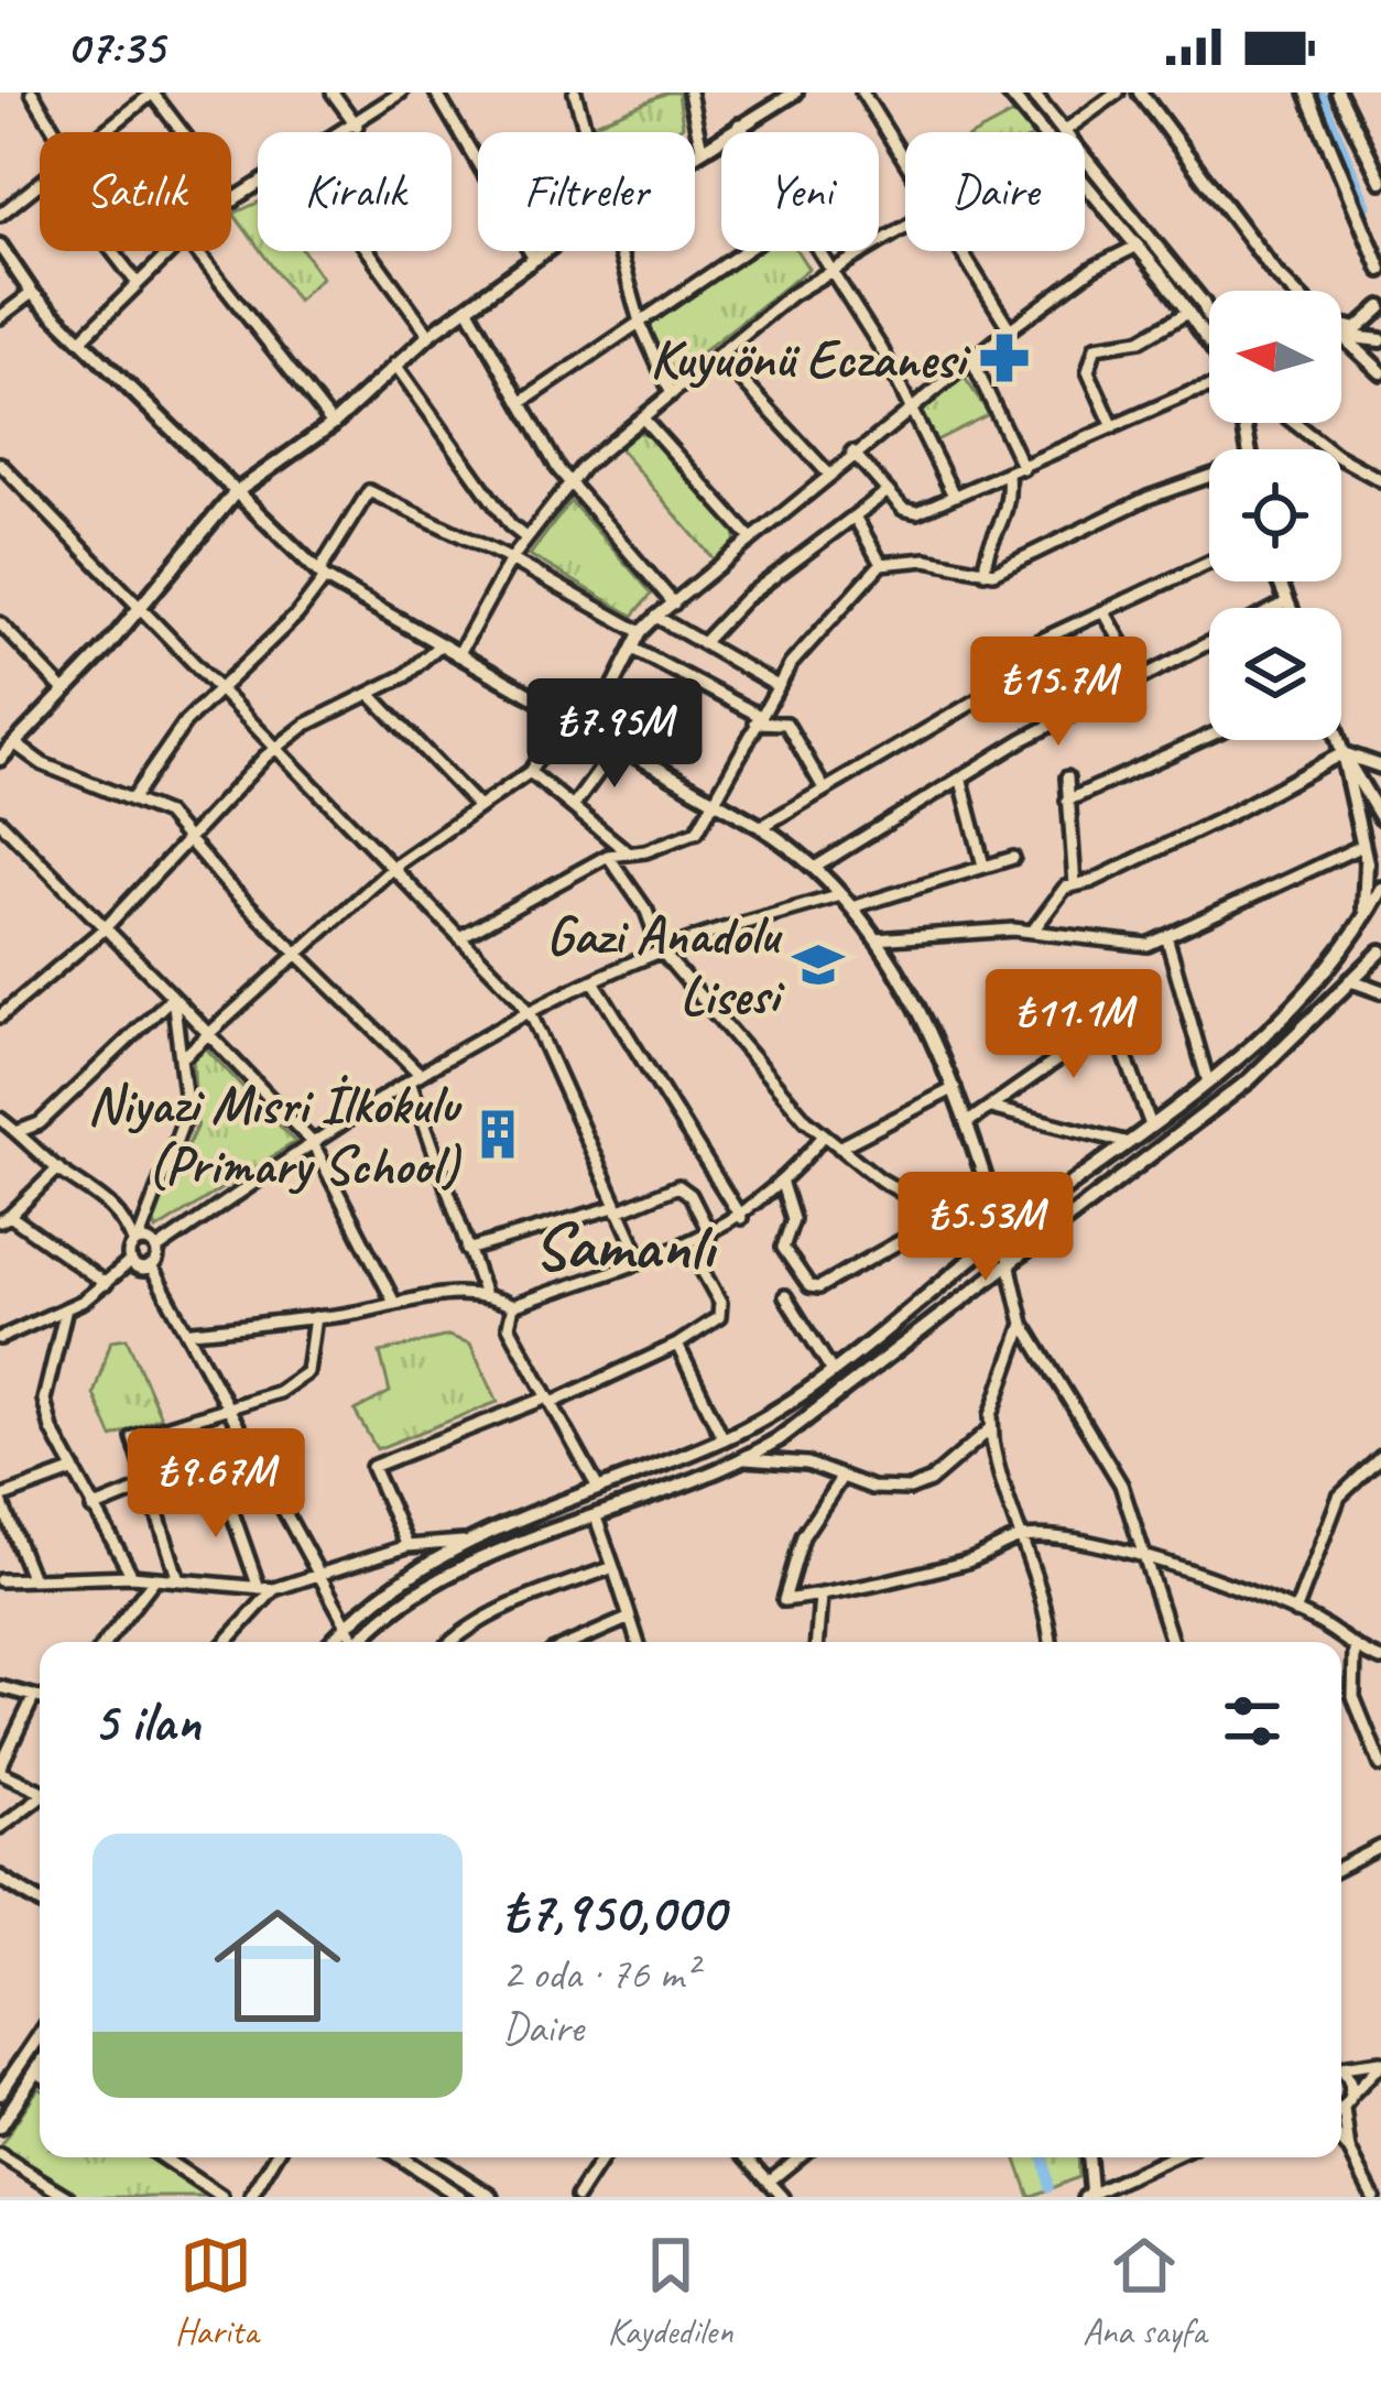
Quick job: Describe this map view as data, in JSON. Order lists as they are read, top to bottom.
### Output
{
  "districts": ["Samanlı"],
  "places": {
    "pharmacy": ["Kuyuönü Eczanesi"],
    "school or university": ["Gazi Anadolu Lisesi"],
    "building": ["Niyazi Mısri İlkokulu (Primary School)"]
  },
  "north": "left",
  "page": {
    "status": "07:35",
    "chip": [
      "Satılık",
      "Kiralık",
      "Filtreler",
      "Yeni",
      "Daire"
    ],
    "price": [
      "₺15.7M",
      "₺7.95M",
      "₺11.1M",
      "₺5.53M",
      "₺9.67M"
    ],
    "heading": "5 ilan",
    "list": [
      {
        "name": "₺7,950,000",
        "note": "2 oda · 76 m² · Daire"
      }
    ],
    "tabs": ["Harita", "Kaydedilen", "Ana sayfa"]
  }
}
